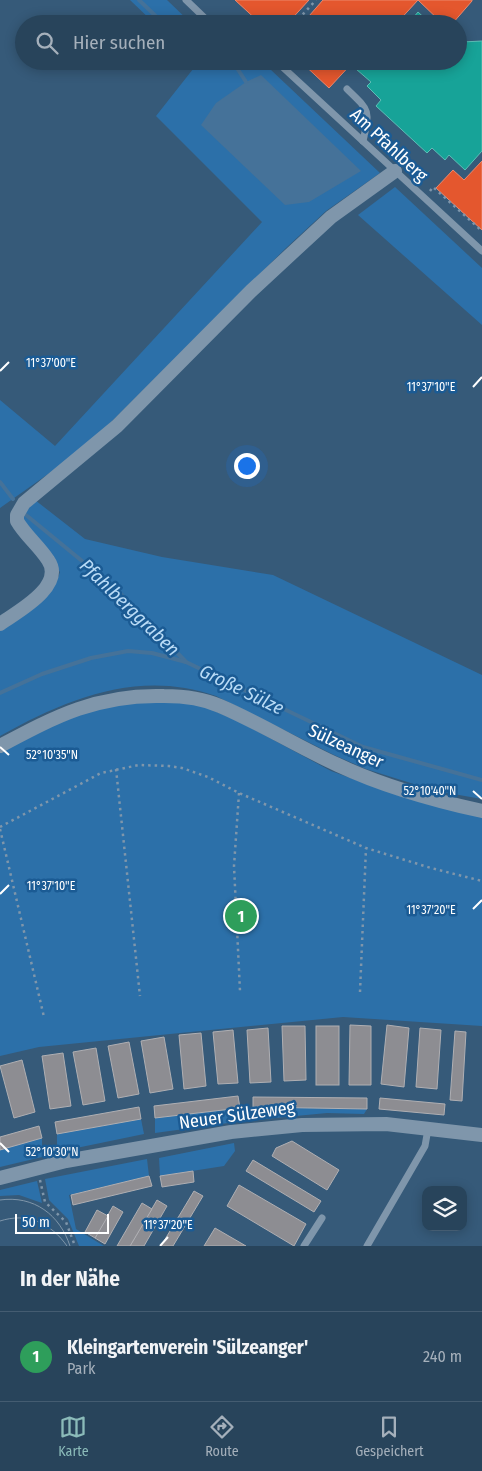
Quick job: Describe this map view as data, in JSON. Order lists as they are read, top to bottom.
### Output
{
  "streets": {
    "street": ["Sülzeanger", "Neuer Sülzeweg"],
    "lane": ["Am Pfahlberg"]
  },
  "water": ["Pfahlberggraben", "Große Sülze"],
  "scale_bar": "50 m",
  "page": {
    "search": "Hier suchen",
    "pins": "1",
    "scale": "50 m",
    "heading": "In der Nähe",
    "list": [
      {
        "mark": "1",
        "name": "Kleingartenverein 'Sülzeanger'",
        "note": "Park",
        "value": "240 m"
      }
    ],
    "nav": ["Karte", "Route", "Gespeichert"]
  },
  "coordinates": [
    "11°37'00\"E",
    "11°37'10\"E",
    "52°10'35\"N",
    "52°10'40\"N",
    "11°37'20\"E",
    "52°10'30\"N"
  ]
}
